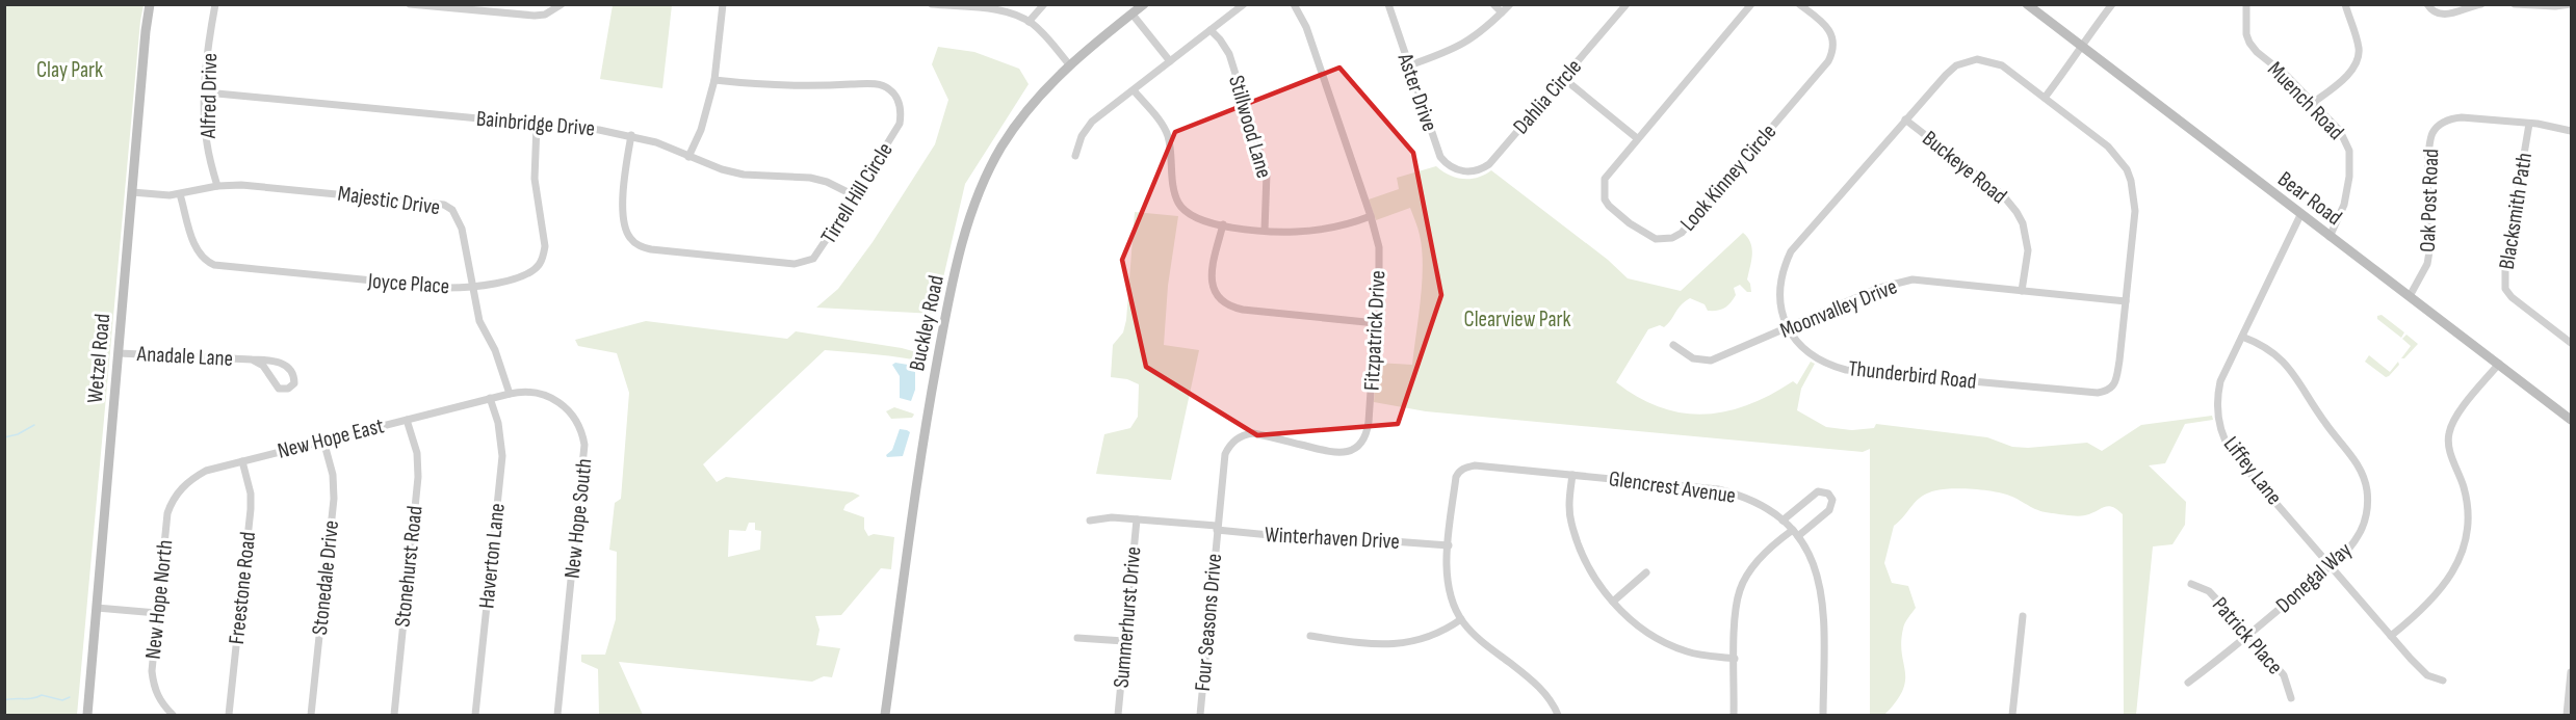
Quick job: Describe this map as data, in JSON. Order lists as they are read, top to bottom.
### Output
{
  "streets": {
    "street": [
      "Aster Drive",
      "Alfred Drive",
      "Dahlia Circle",
      "Muench Road",
      "Bainbridge Drive",
      "Stillwood Lane",
      "Buckeye Road",
      "Look Kinney Circle",
      "Tirrell Hill Circle",
      "Bear Road",
      "Majestic Drive",
      "Oak Post Road",
      "Blacksmith Path",
      "Joyce Place",
      "Moonvalley Drive",
      "Buckley Road",
      "Fitzpatrick Drive",
      "Anadale Lane",
      "Wetzel Road",
      "Thunderbird Road",
      "New Hope East",
      "Liffey Lane",
      "Glencrest Avenue",
      "New Hope South",
      "Winterhaven Drive",
      "Haverton Lane",
      "Stonehurst Road",
      "Stonedale Drive",
      "Donegal Way",
      "Freestone Road",
      "New Hope North",
      "Summerhurst Drive",
      "Four Seasons Drive",
      "Patrick Place"
    ]
  },
  "crossings": [
    ["Aster Drive", "Dahlia Circle"],
    ["Alfred Drive", "Bainbridge Drive"],
    ["Alfred Drive", "Majestic Drive"],
    ["Muench Road", "Bear Road"],
    ["Bainbridge Drive", "Tirrell Hill Circle"],
    ["Bainbridge Drive", "Joyce Place"],
    ["Buckeye Road", "Moonvalley Drive"],
    ["Buckeye Road", "Thunderbird Road"],
    ["Bear Road", "Oak Post Road"],
    ["Bear Road", "Liffey Lane"],
    ["Majestic Drive", "Joyce Place"],
    ["Majestic Drive", "Wetzel Road"],
    ["Majestic Drive", "New Hope South"],
    ["Oak Post Road", "Blacksmith Path"],
    ["Moonvalley Drive", "Thunderbird Road"],
    ["Fitzpatrick Drive", "Winterhaven Drive"],
    ["Fitzpatrick Drive", "Four Seasons Drive"],
    ["Anadale Lane", "Wetzel Road"],
    ["New Hope East", "New Hope South"],
    ["New Hope East", "Haverton Lane"],
    ["New Hope East", "Stonehurst Road"],
    ["New Hope East", "Stonedale Drive"],
    ["New Hope East", "Freestone Road"],
    ["New Hope East", "New Hope North"],
    ["Liffey Lane", "Donegal Way"],
    ["Glencrest Avenue", "Winterhaven Drive"],
    ["New Hope South", "Haverton Lane"],
    ["Winterhaven Drive", "Summerhurst Drive"],
    ["Winterhaven Drive", "Four Seasons Drive"],
    ["Donegal Way", "Patrick Place"]
  ],
  "parks": ["Clay Park", "Clearview Park"]
}
